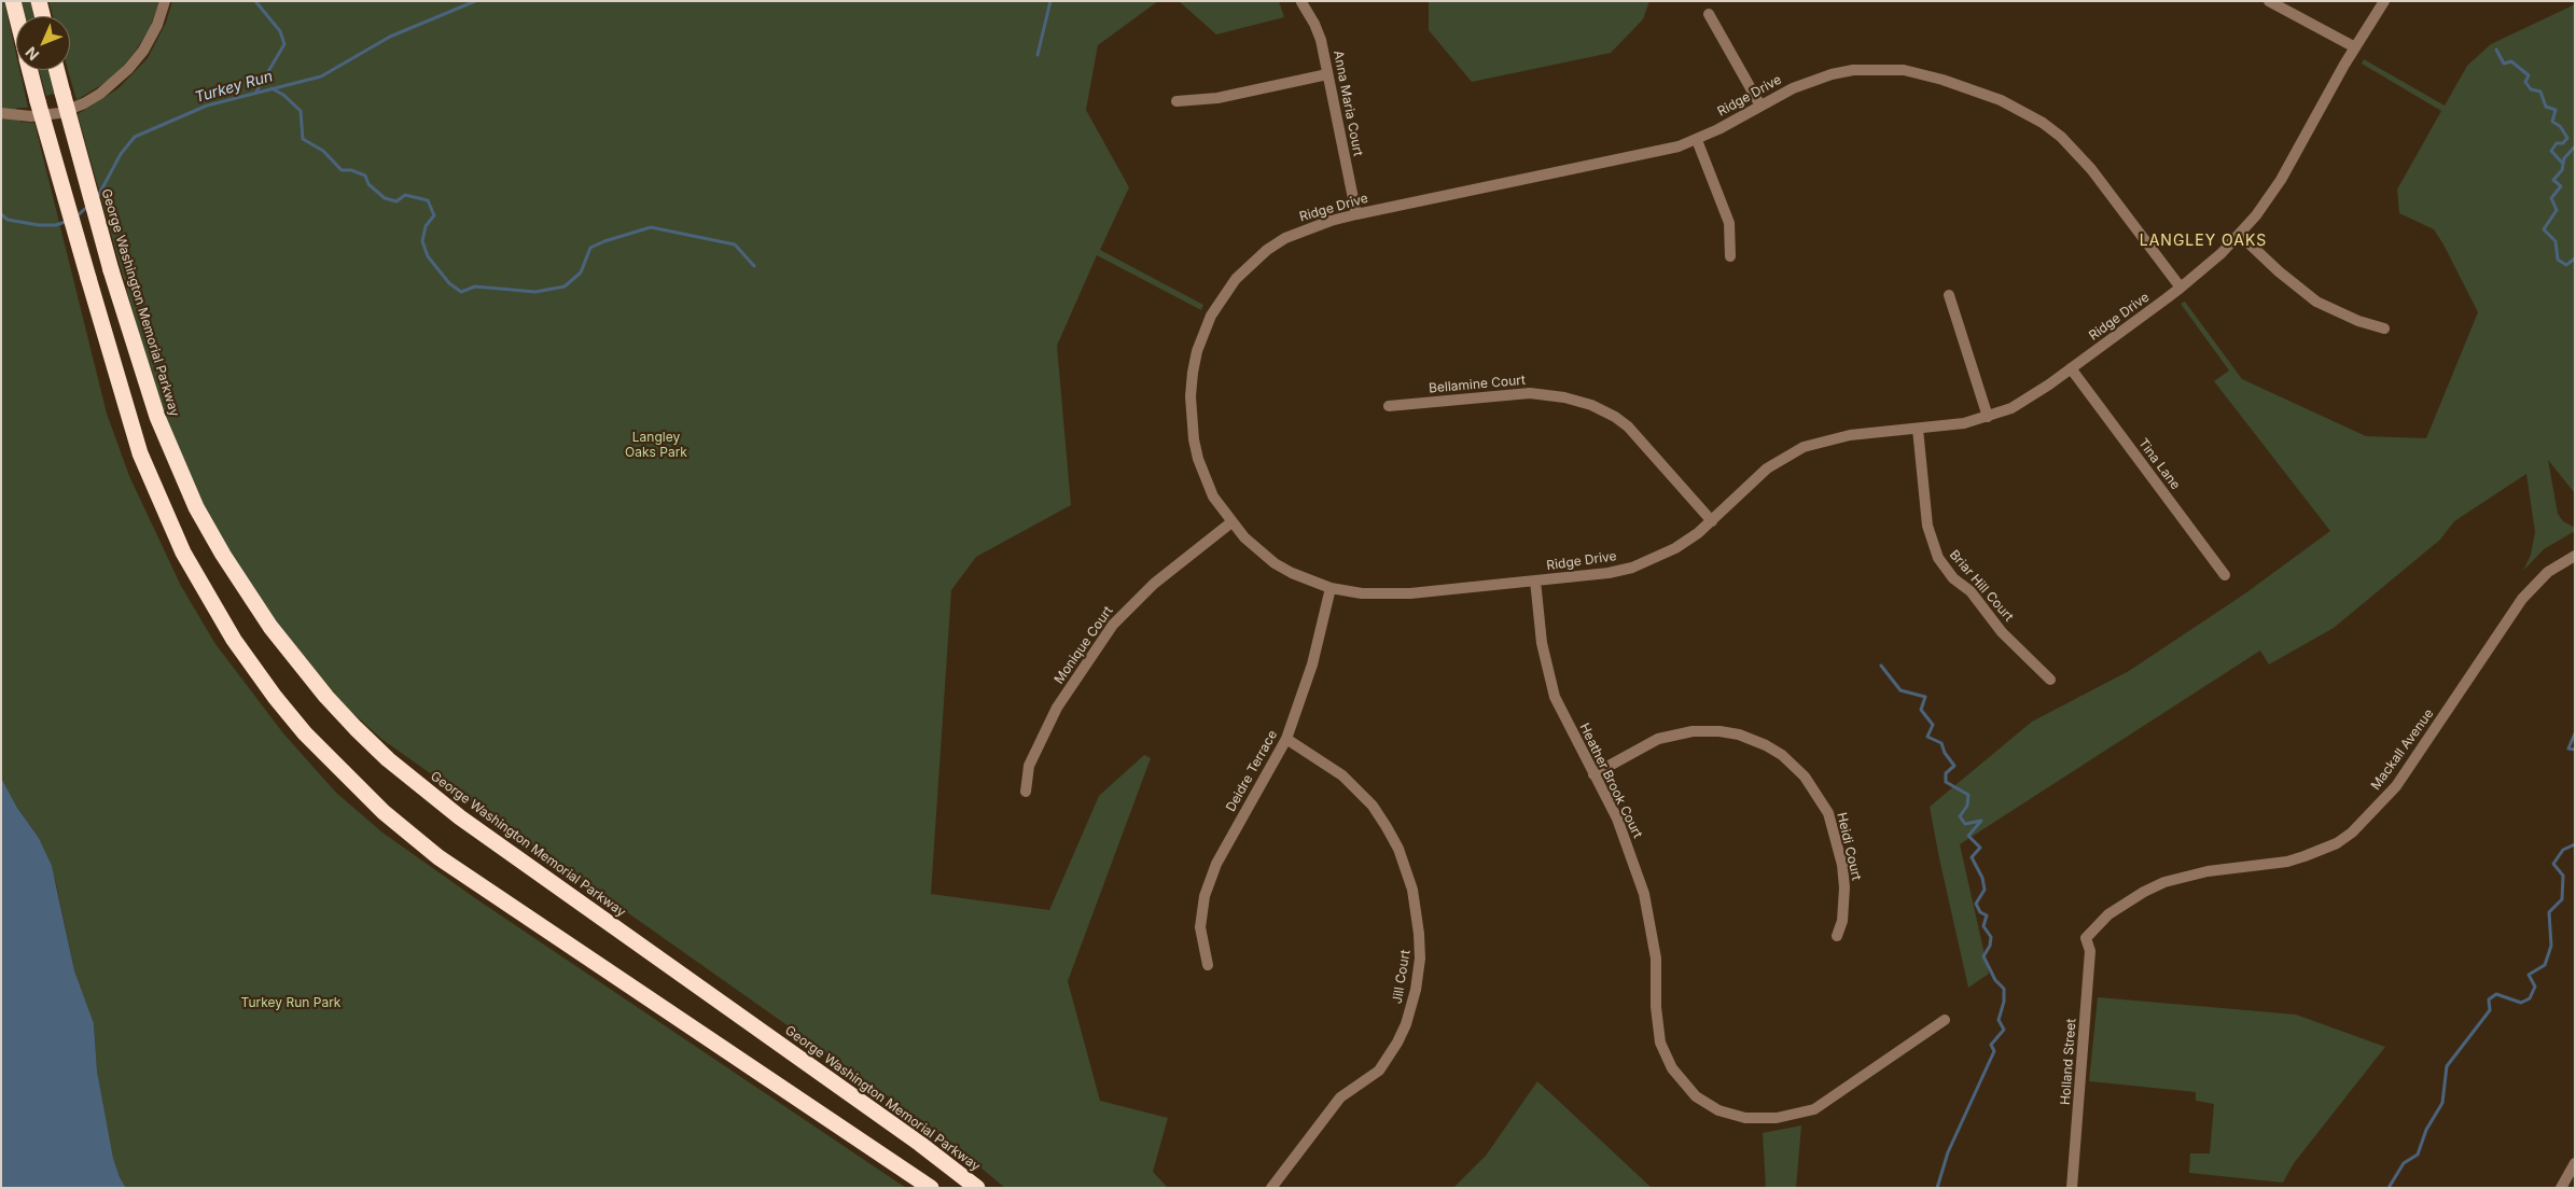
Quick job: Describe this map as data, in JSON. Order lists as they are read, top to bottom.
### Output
{
  "streets": {
    "highway": ["George Washington Memorial Parkway"],
    "street": [
      "Ridge Drive",
      "Anna Maria Court",
      "Bellamine Court",
      "Tina Lane",
      "Briar Hill Court",
      "Monique Court",
      "Mackall Avenue",
      "Deidre Terrace",
      "Heather Brook Court",
      "Heidi Court",
      "Jill Court",
      "Holland Street"
    ]
  },
  "crossings": [
    ["Ridge Drive", "Anna Maria Court"],
    ["Ridge Drive", "Bellamine Court"],
    ["Ridge Drive", "Tina Lane"],
    ["Ridge Drive", "Briar Hill Court"],
    ["Ridge Drive", "Monique Court"],
    ["Ridge Drive", "Deidre Terrace"],
    ["Ridge Drive", "Heather Brook Court"],
    ["Mackall Avenue", "Holland Street"],
    ["Deidre Terrace", "Jill Court"],
    ["Heather Brook Court", "Heidi Court"]
  ],
  "districts": ["LANGLEY OAKS"],
  "water": ["Turkey Run"],
  "parks": ["Langley Oaks Park", "Turkey Run Park"],
  "north": "bottom left"
}
